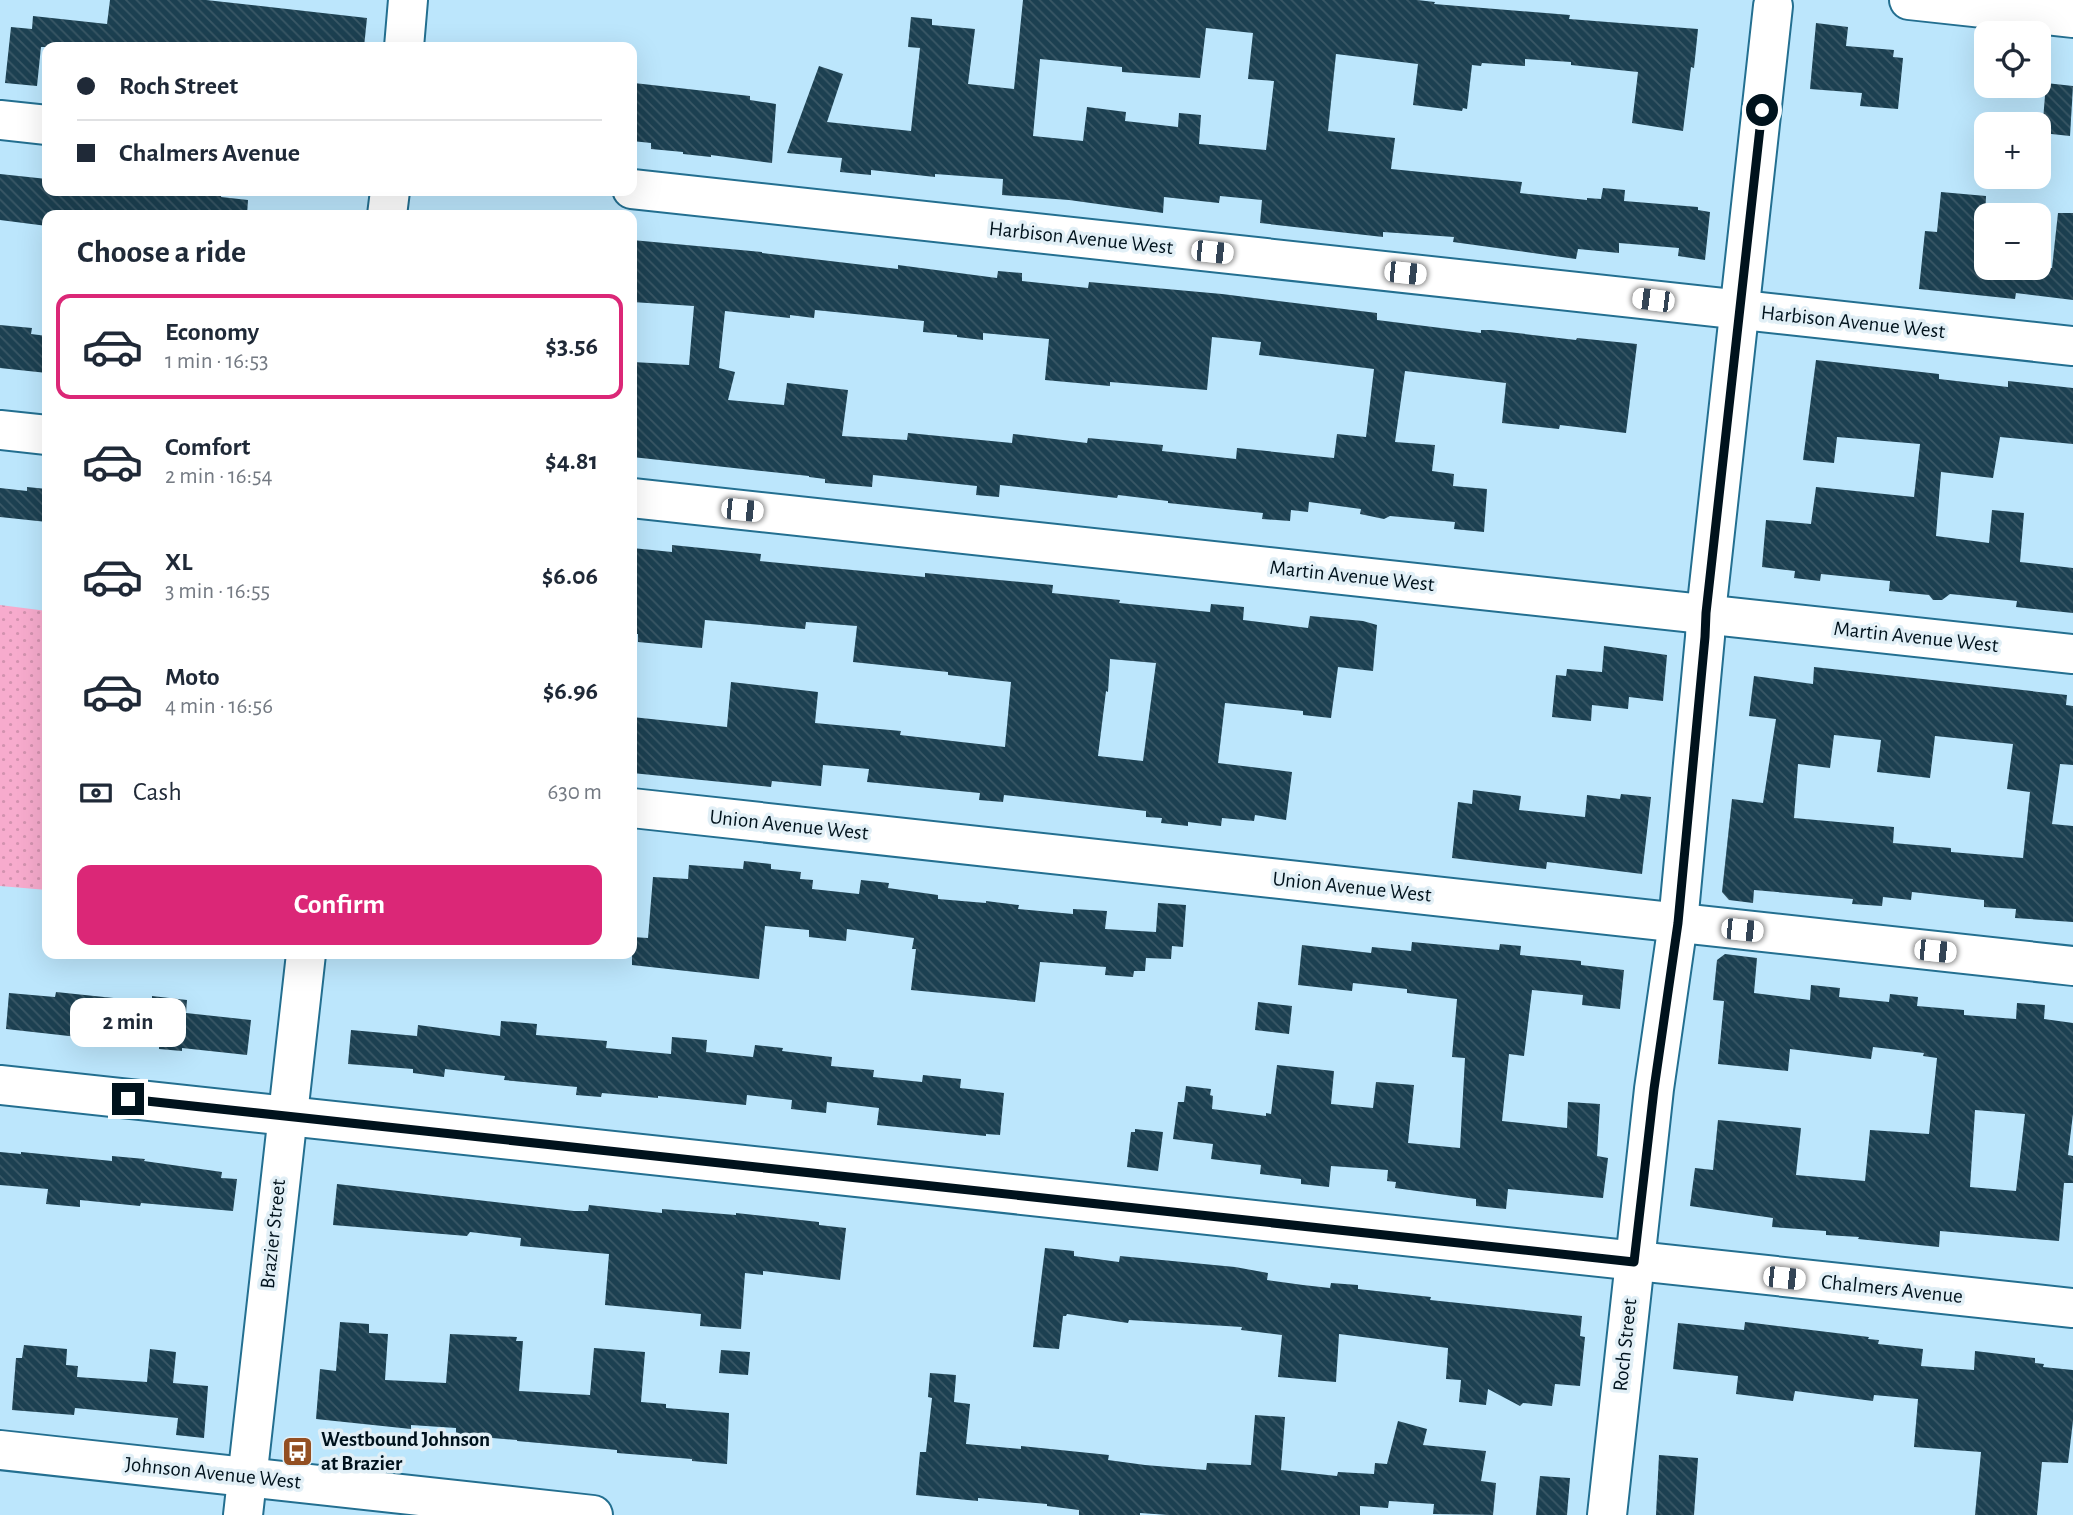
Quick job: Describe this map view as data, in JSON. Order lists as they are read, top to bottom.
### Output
{
  "streets": {
    "street": [
      "Harbison Avenue West",
      "Martin Avenue West",
      "Union Avenue West",
      "Brazier Street",
      "Chalmers Avenue",
      "Roch Street",
      "Johnson Avenue West"
    ]
  },
  "crossings": [
    ["Harbison Avenue West", "Roch Street"],
    ["Martin Avenue West", "Roch Street"],
    ["Union Avenue West", "Roch Street"],
    ["Brazier Street", "Chalmers Avenue"],
    ["Brazier Street", "Johnson Avenue West"],
    ["Chalmers Avenue", "Roch Street"]
  ],
  "places": {
    "bus stop": ["Westbound Johnson at Brazier"]
  },
  "page": {
    "map_buttons": ["+", "−"],
    "banner": ["Roch Street", "Chalmers Avenue"],
    "heading": "Choose a ride",
    "list": [
      {
        "name": "Economy",
        "note": "1 min · 16:53",
        "value": "$3.56"
      },
      {
        "name": "Comfort",
        "note": "2 min · 16:54",
        "value": "$4.81"
      },
      {
        "name": "XL",
        "note": "3 min · 16:55",
        "value": "$6.06"
      },
      {
        "name": "Moto",
        "note": "4 min · 16:56",
        "value": "$6.96"
      }
    ],
    "pay": ["Cash", "630 m"],
    "buttons": "Confirm",
    "bubble": "2 min"
  }
}
